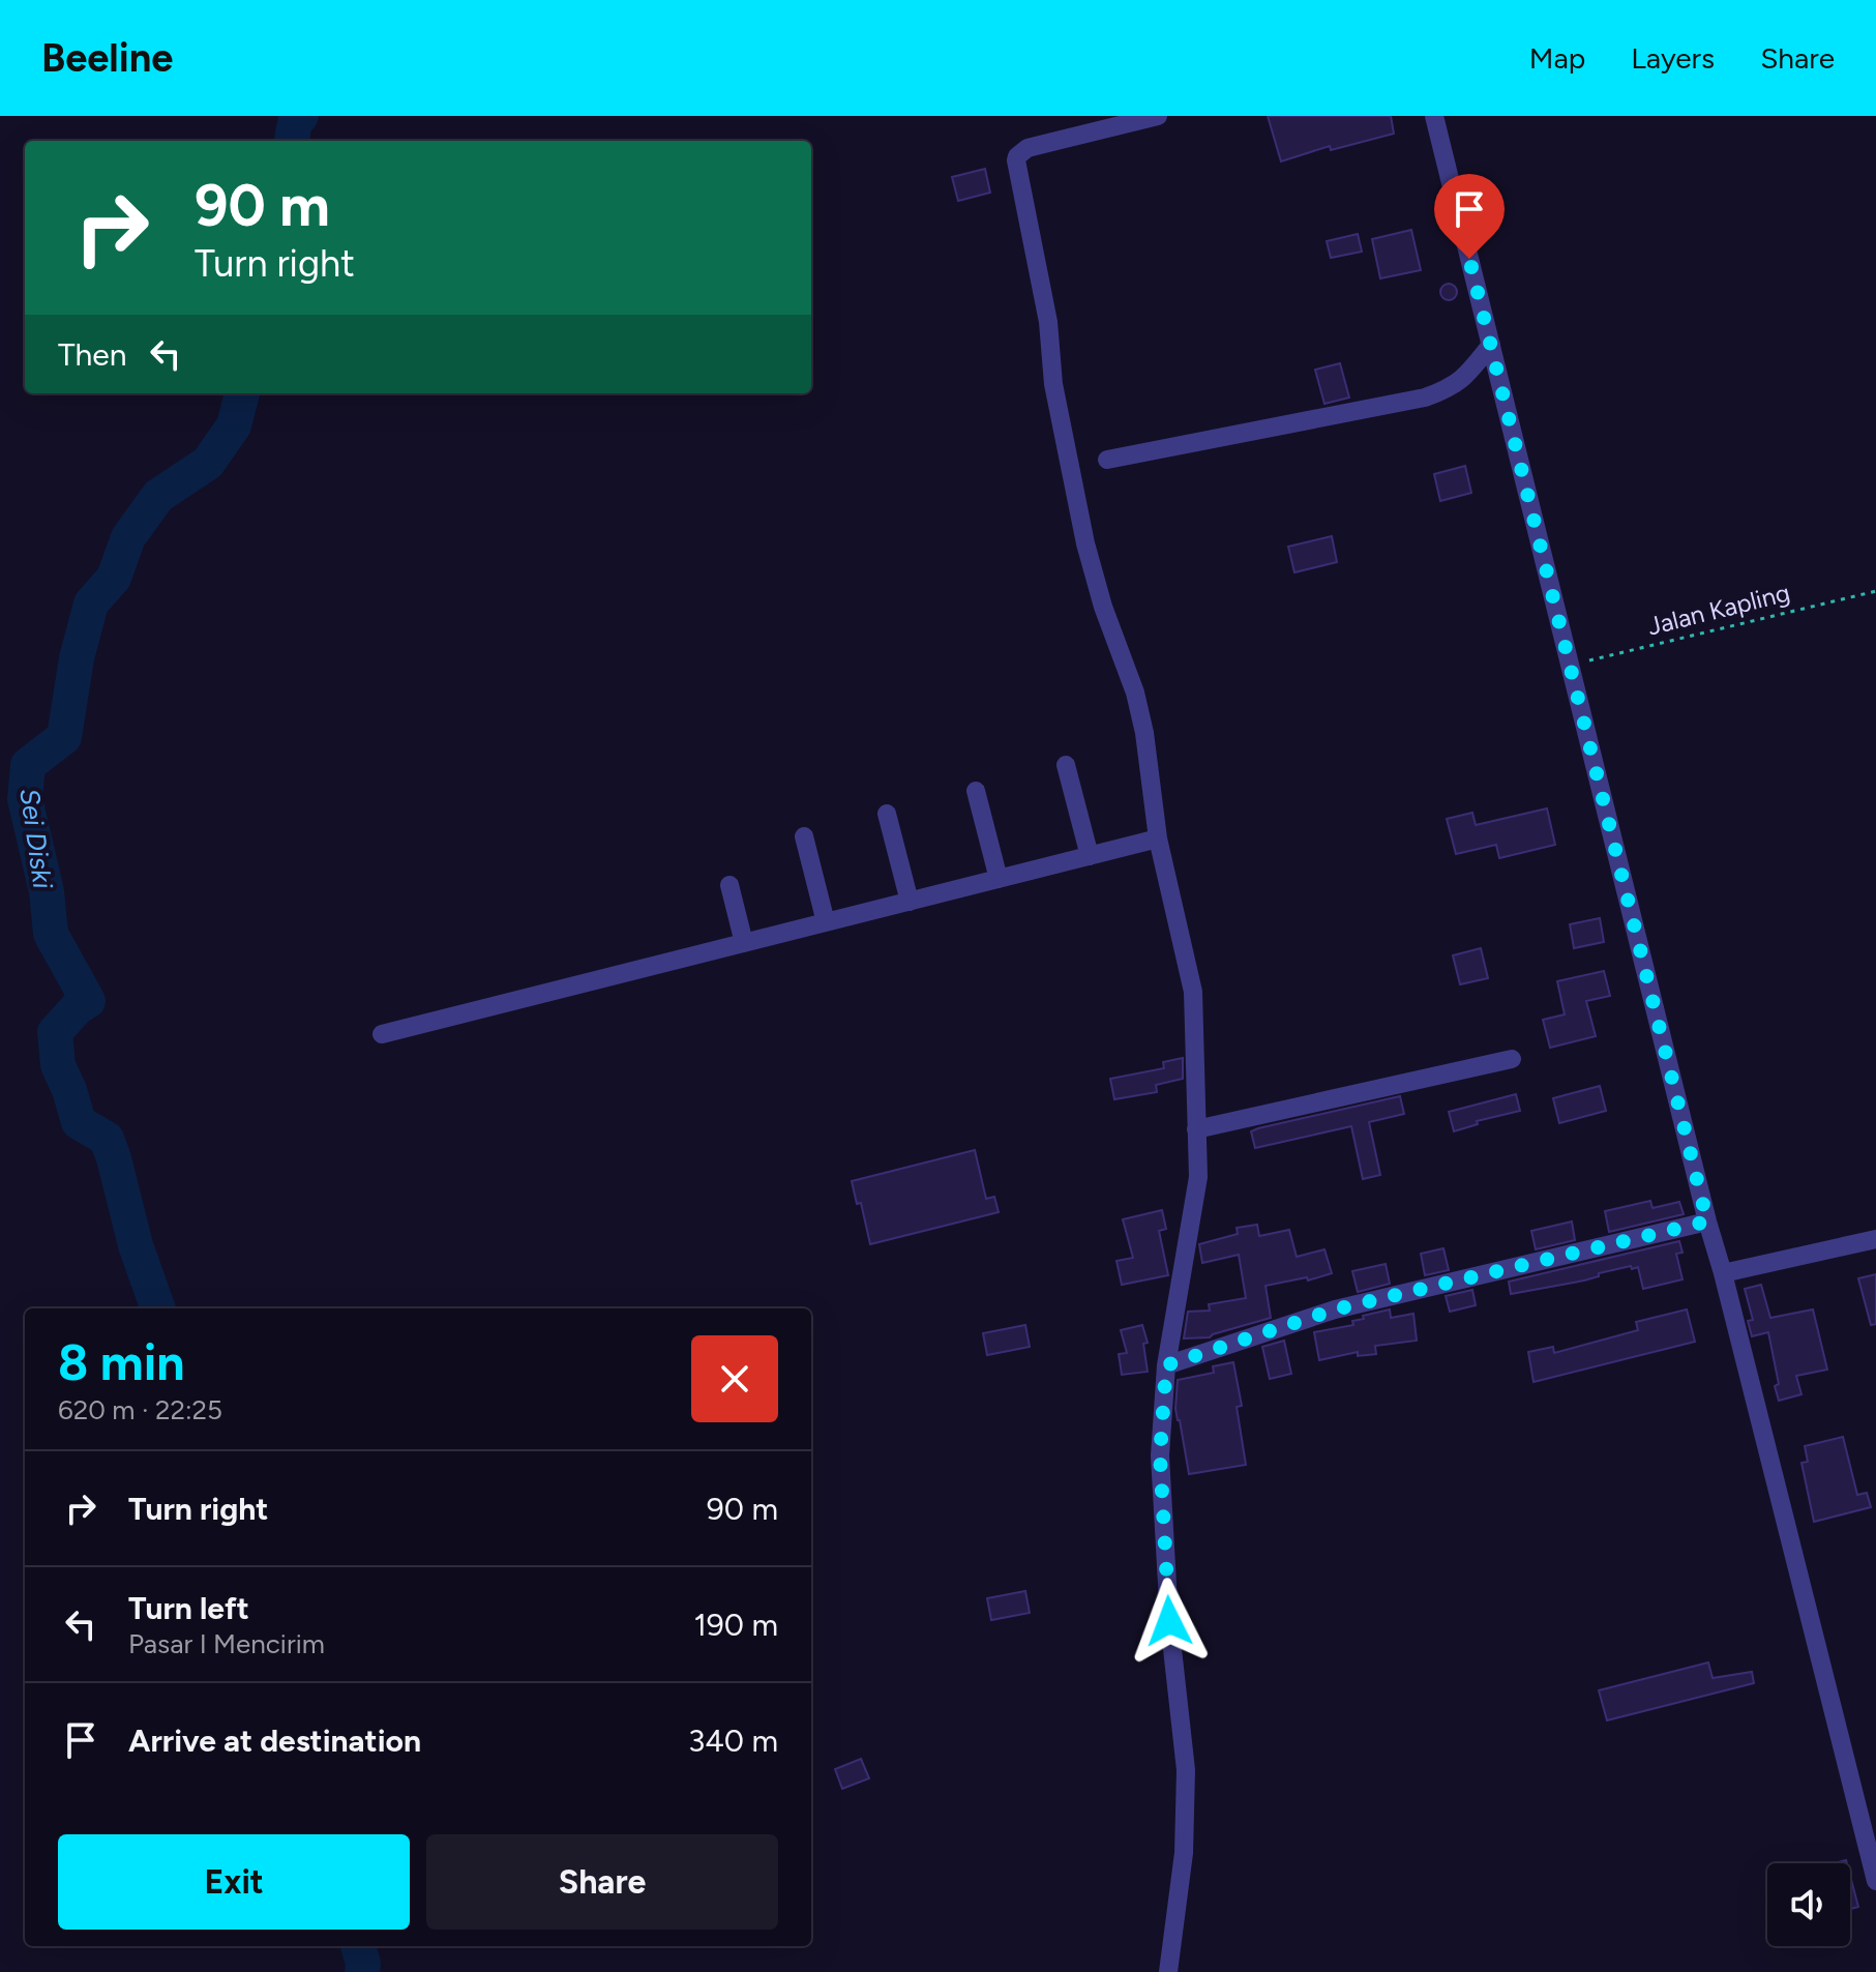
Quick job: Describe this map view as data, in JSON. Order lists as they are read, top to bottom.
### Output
{
  "streets": {
    "path": ["Jalan Kapling"]
  },
  "water": ["Sei Diski"],
  "page": {
    "header": "Beeline",
    "nav": ["Map", "Layers", "Share"],
    "turn": ["90 m", "Turn right"],
    "then": "Then",
    "heading": ["8 min", "620 m · 22:25"],
    "list": [
      {
        "name": "Turn right",
        "value": "90 m"
      },
      {
        "name": "Turn left",
        "note": "Pasar I Mencirim",
        "value": "190 m"
      },
      {
        "name": "Arrive at destination",
        "value": "340 m"
      }
    ],
    "buttons": ["Exit", "Share"]
  }
}
